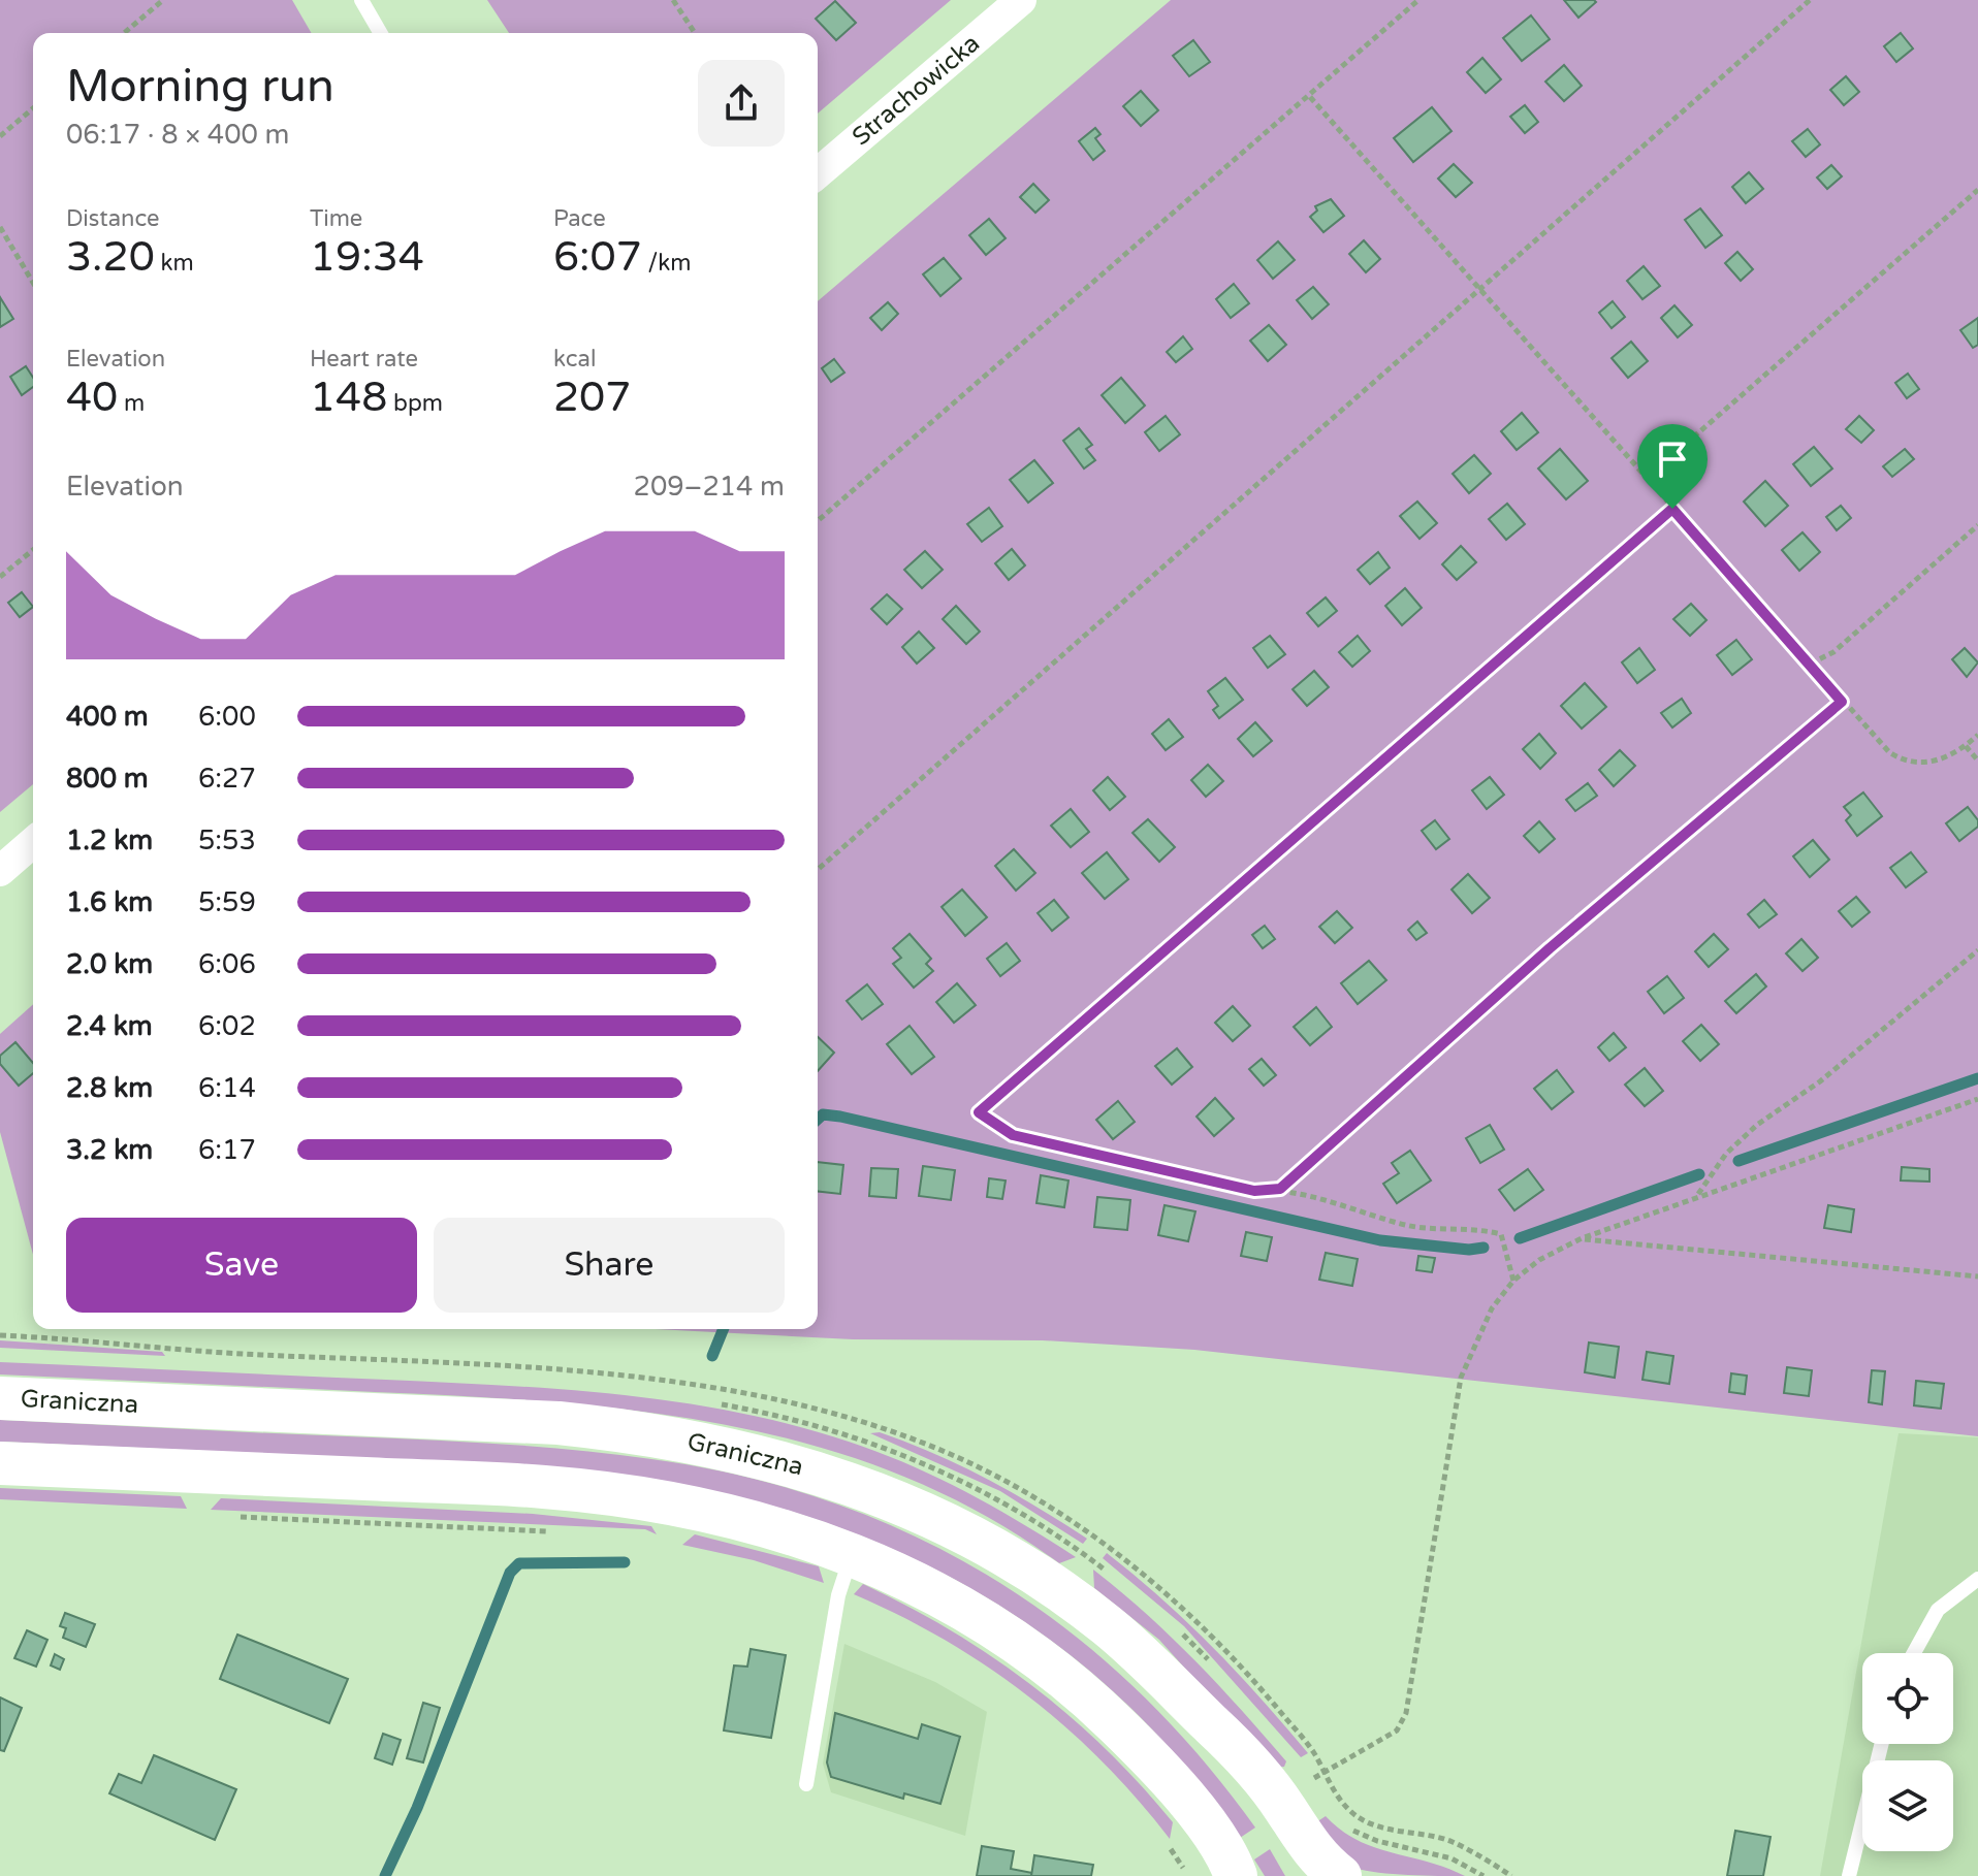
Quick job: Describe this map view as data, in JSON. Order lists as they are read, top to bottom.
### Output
{
  "streets": {
    "main road": ["Graniczna"],
    "street": ["Strachowicka"]
  },
  "page": {
    "heading": ["Morning run", "06:17 · 8 × 400 m"],
    "stats": [
      ["Distance", "3.20 km"],
      ["Time", "19:34"],
      ["Pace", "6:07 /km"],
      ["Elevation", "40 m"],
      ["Heart rate", "148 bpm"],
      ["kcal", "207"]
    ],
    "chart": ["Elevation", "209–214 m"],
    "list": [
      {
        "name": "400 m",
        "note": "6:00"
      },
      {
        "name": "800 m",
        "note": "6:27"
      },
      {
        "name": "1.2 km",
        "note": "5:53"
      },
      {
        "name": "1.6 km",
        "note": "5:59"
      },
      {
        "name": "2.0 km",
        "note": "6:06"
      },
      {
        "name": "2.4 km",
        "note": "6:02"
      },
      {
        "name": "2.8 km",
        "note": "6:14"
      },
      {
        "name": "3.2 km",
        "note": "6:17"
      }
    ],
    "buttons": ["Save", "Share"]
  }
}
